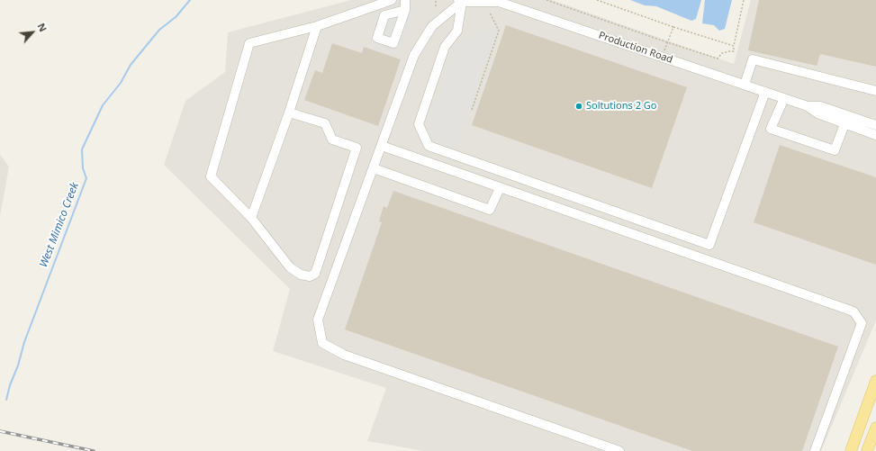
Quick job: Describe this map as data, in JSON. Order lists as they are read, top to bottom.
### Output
{
  "streets": {
    "street": ["Production Road"]
  },
  "water": ["West Mimico Creek"],
  "places": ["Soltutions 2 Go"],
  "north": "top right"
}
